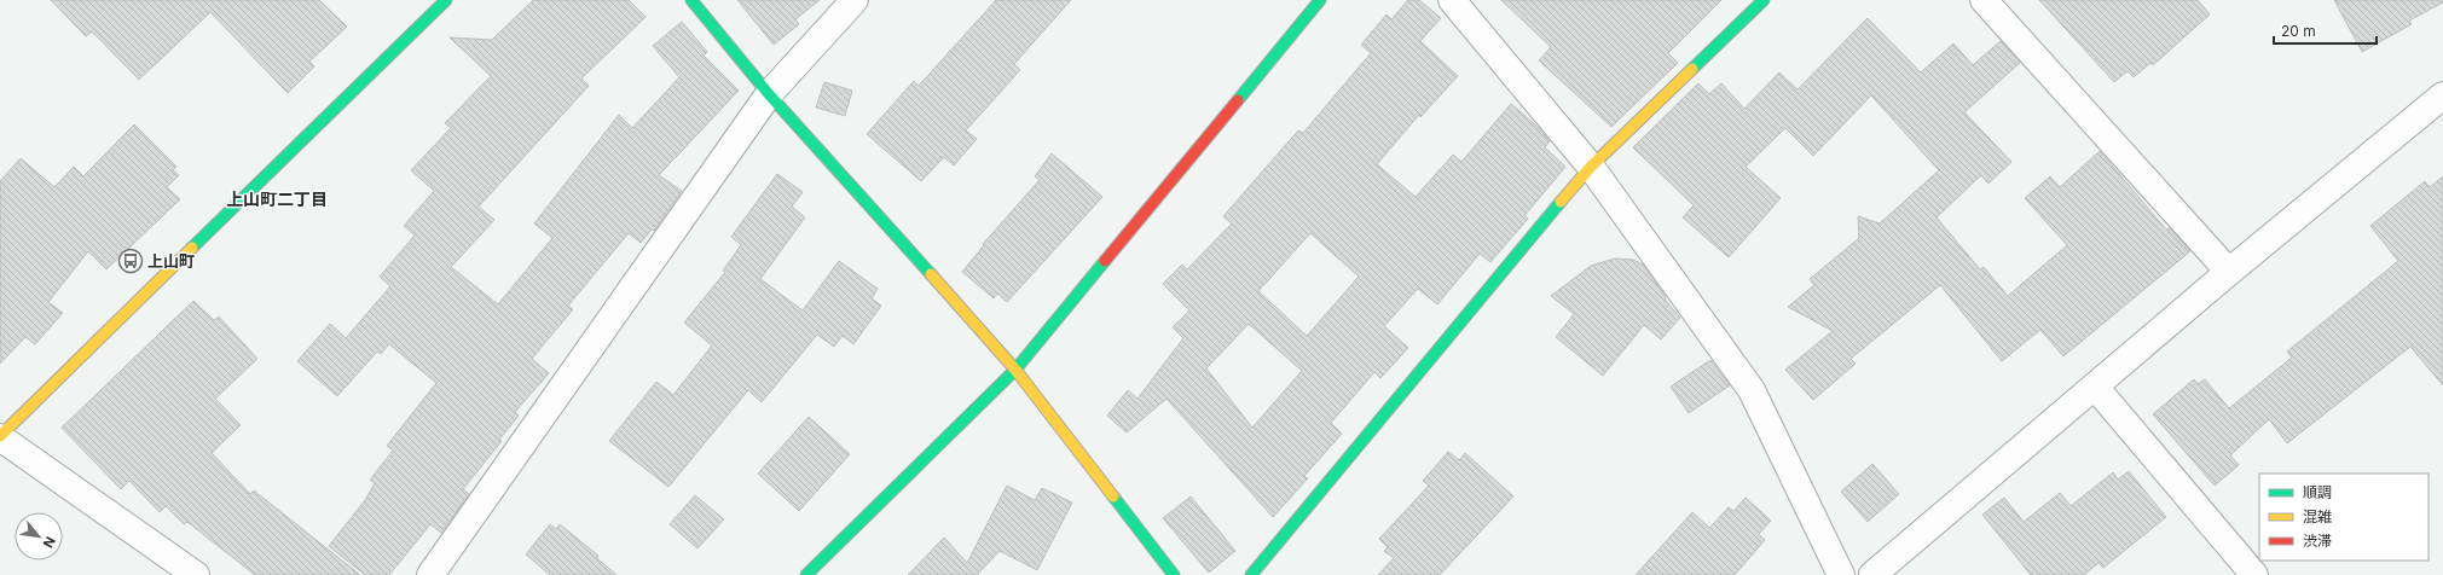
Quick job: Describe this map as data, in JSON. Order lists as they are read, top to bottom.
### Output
{
  "districts": ["上山町二丁目"],
  "places": {
    "bus stop": ["上山町"]
  },
  "legend": ["順調", "混雑", "渋滞"],
  "scale_bar": "20 m",
  "north": "bottom right"
}
